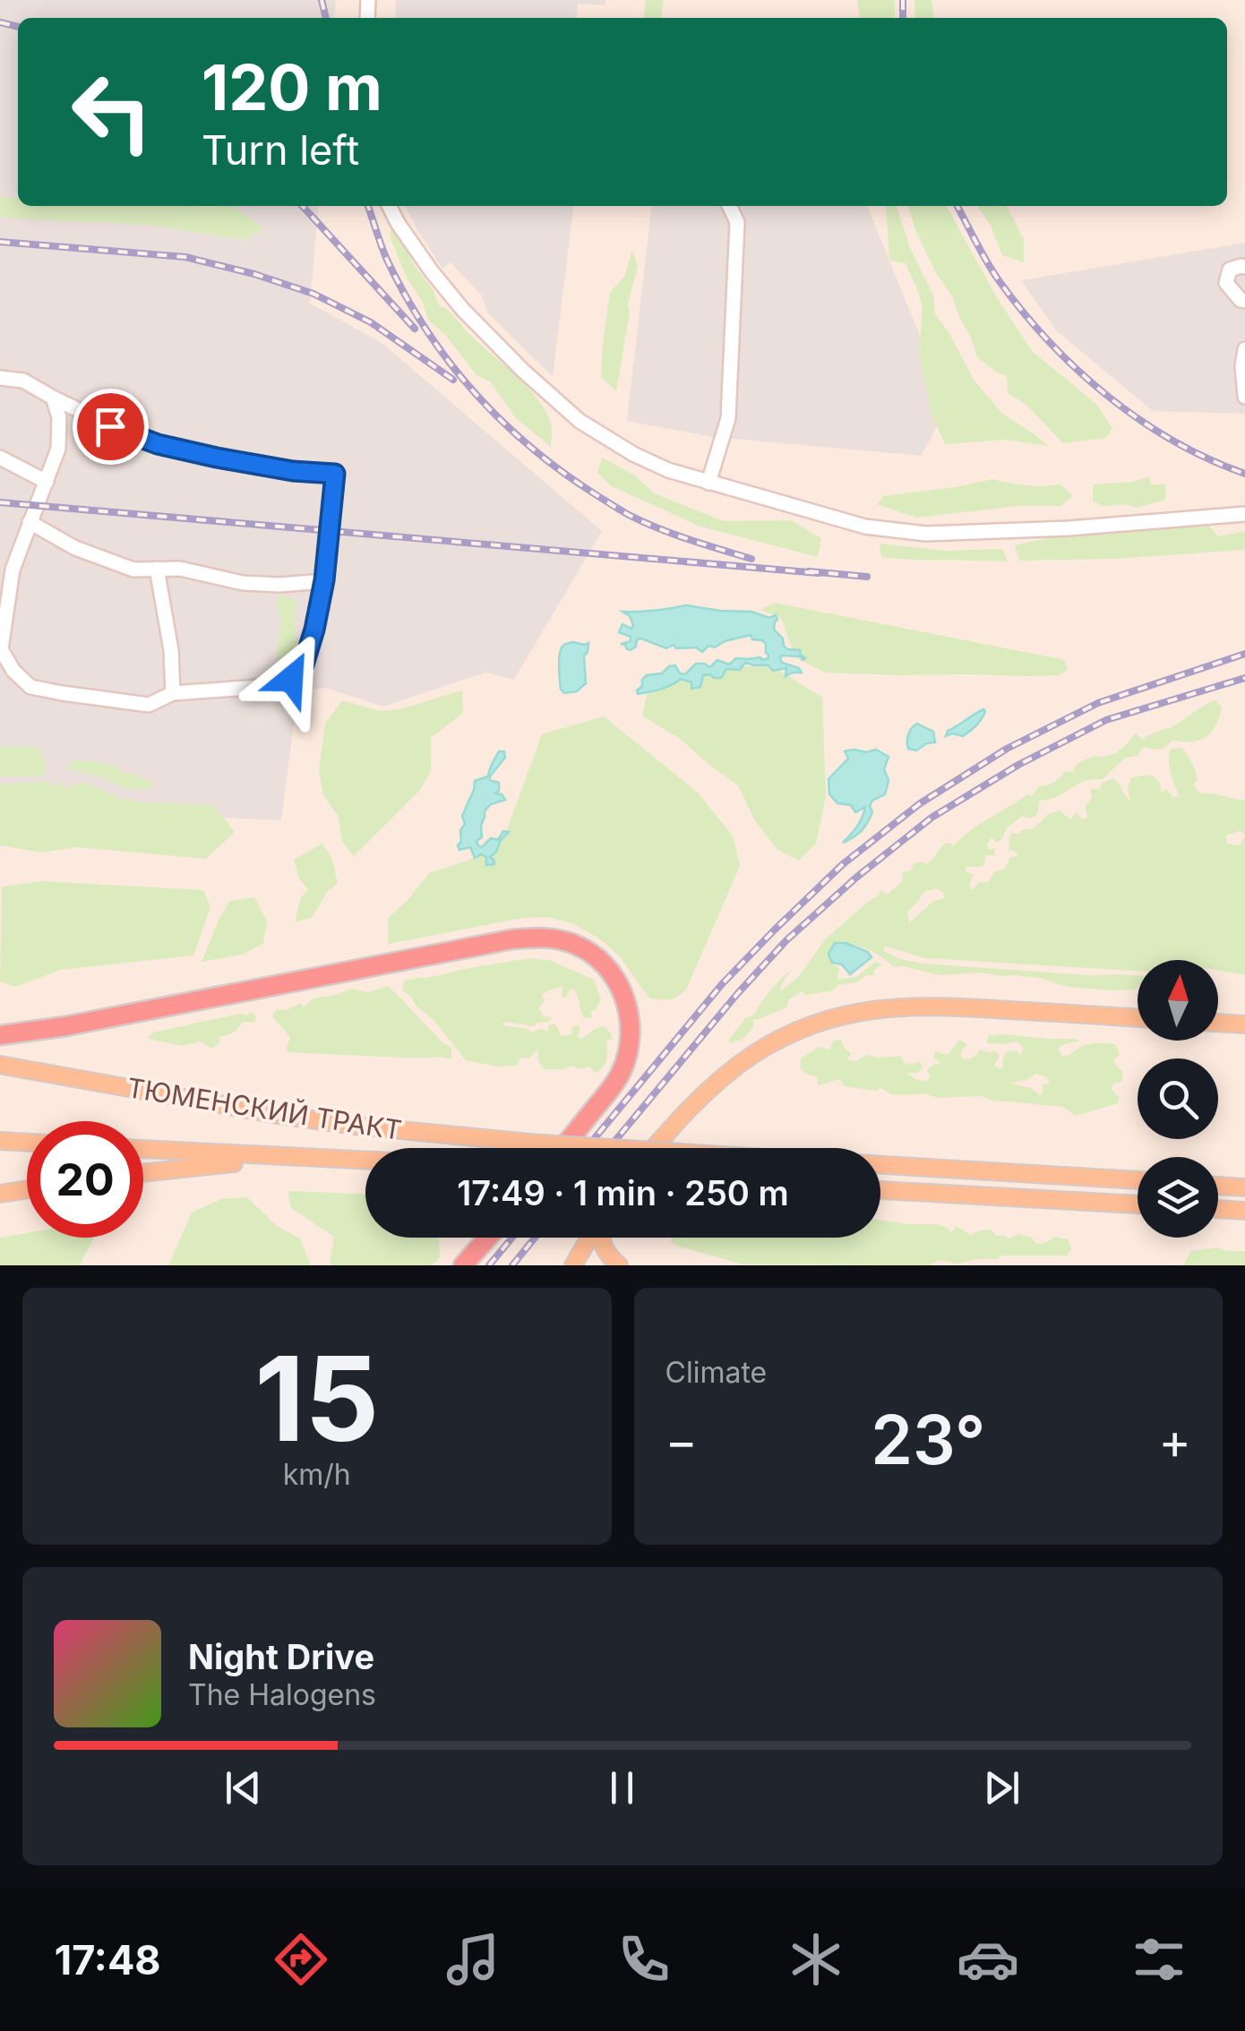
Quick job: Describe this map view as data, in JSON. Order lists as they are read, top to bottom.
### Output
{
  "streets": {
    "main road": ["ТЮМЕНСКИЙ ТРАКТ"]
  },
  "north": "top",
  "page": {
    "turn": ["120 m", "Turn left"],
    "limit": "20",
    "trip": "17:49 · 1 min · 250 m",
    "tile": [
      ["15", "km/h"],
      "Climate"
    ],
    "heat": ["−", "23°", "+"],
    "song": ["Night Drive", "The Halogens"],
    "tabs": "17:48"
  }
}
